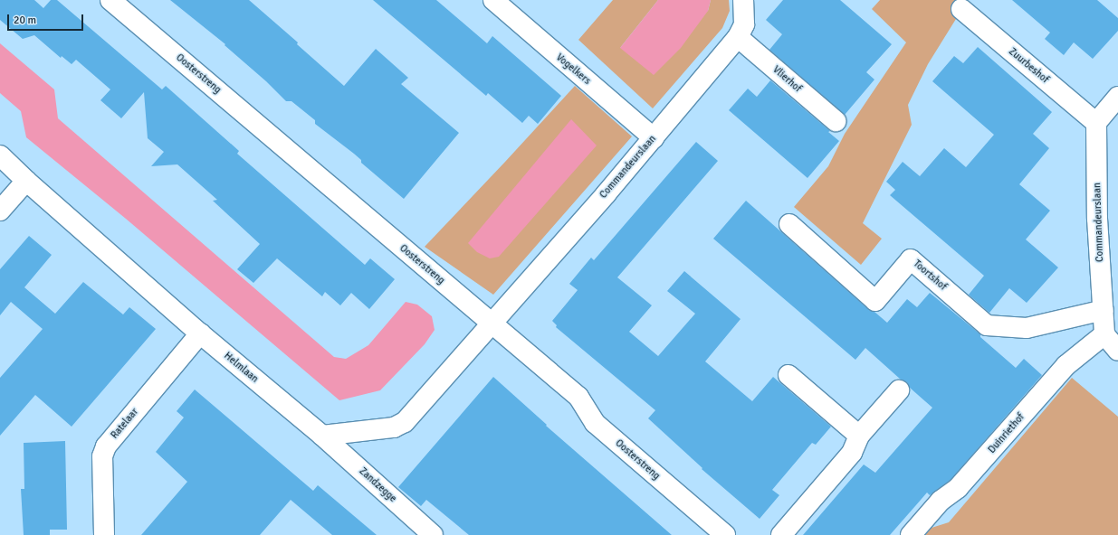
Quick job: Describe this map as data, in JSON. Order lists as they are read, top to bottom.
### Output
{
  "streets": {
    "street": [
      "Zuurbeshof",
      "Vogelkers",
      "Oosterstreng",
      "Vlierhof",
      "Commandeurslaan",
      "Toortshof",
      "Helmlaan",
      "Ratelaar",
      "Duinriethof",
      "Zandzegge"
    ]
  },
  "crossings": [
    ["Zuurbeshof", "Commandeurslaan"],
    ["Vogelkers", "Commandeurslaan"],
    ["Oosterstreng", "Commandeurslaan"],
    ["Vlierhof", "Commandeurslaan"],
    ["Commandeurslaan", "Toortshof"],
    ["Commandeurslaan", "Duinriethof"],
    ["Helmlaan", "Ratelaar"],
    ["Helmlaan", "Zandzegge"]
  ],
  "scale_bar": "20 m"
}
